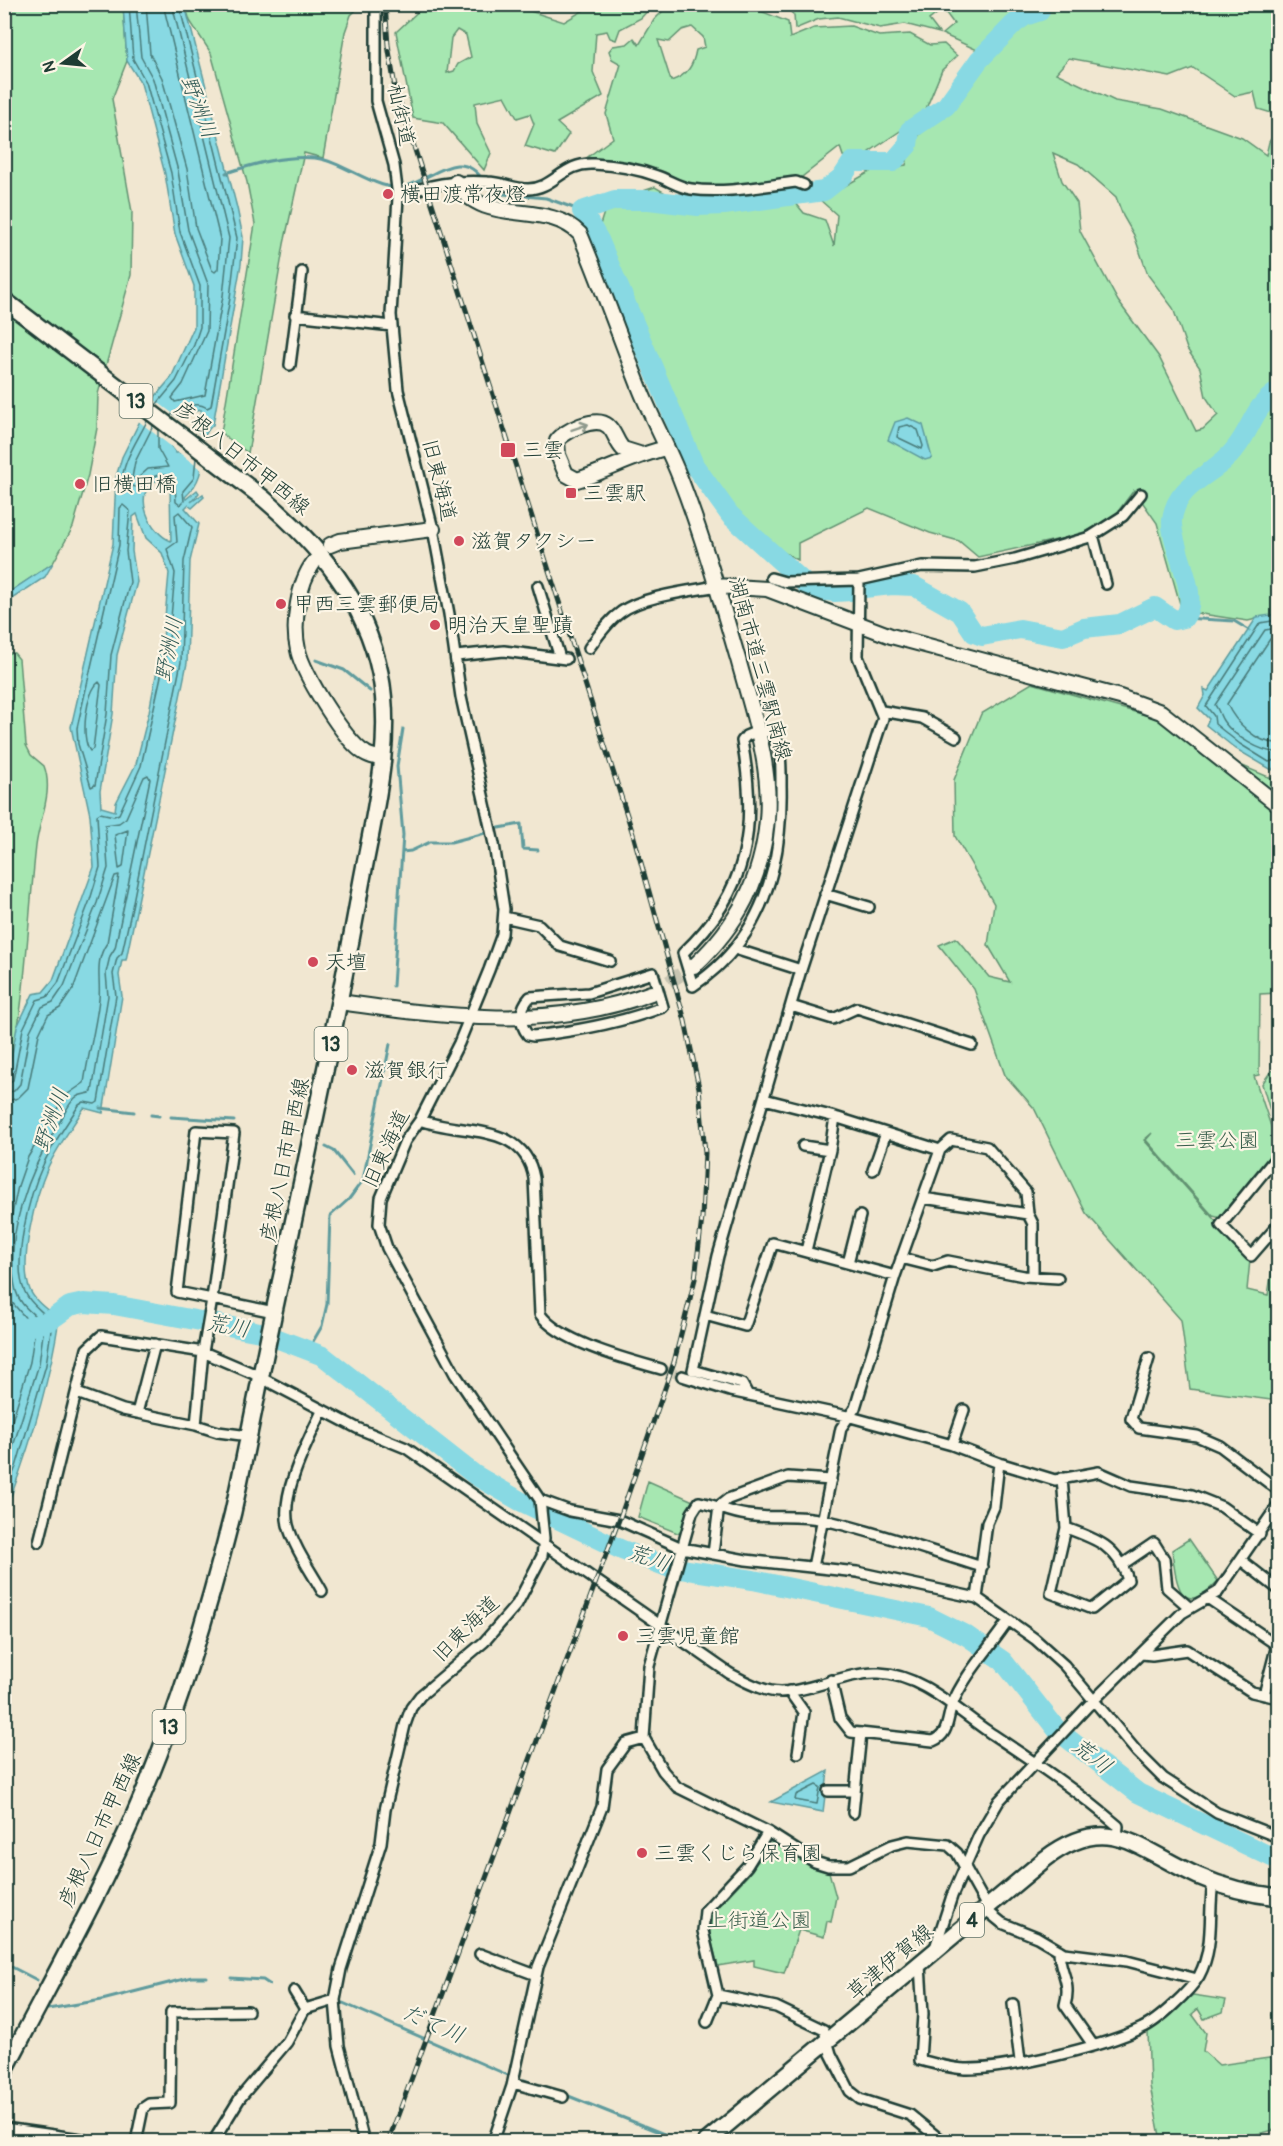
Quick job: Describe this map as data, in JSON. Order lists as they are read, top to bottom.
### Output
{
  "streets": {
    "main road": [
      "13",
      "彦根八日市甲西線",
      "4",
      "草津伊賀線"
    ],
    "street": ["杣街道", "旧東海道", "湖南市道三雲駅南線"]
  },
  "crossings": [
    ["杣街道", "旧東海道"]
  ],
  "water": ["野洲川", "荒川", "だて川"],
  "parks": ["三雲公園", "上街道公園"],
  "places": {
    "other": [
      "横田渡常夜燈",
      "旧横田橋",
      "滋賀タクシー",
      "甲西三雲郵便局",
      "明治天皇聖蹟",
      "天壇",
      "滋賀銀行",
      "三雲児童館",
      "三雲くじら保育園"
    ],
    "transit": ["三雲", "三雲駅"]
  },
  "north": "left"
}
